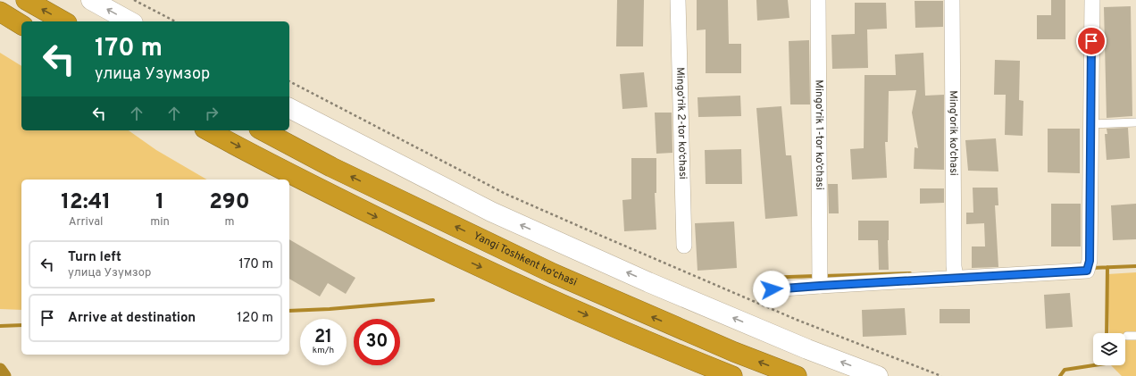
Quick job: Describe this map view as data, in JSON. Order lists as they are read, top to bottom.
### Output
{
  "streets": {
    "highway": ["Yangi Toshkent ko‘chasi"],
    "street": ["Mingo‘rik 2-tor ko‘chasi", "Ming'orik ko'chasi", "Mingo‘rik 1-tor ko‘chasi"]
  },
  "page": {
    "turn": ["170 m", "улица Узумзор"],
    "eta": [
      "12:41",
      "Arrival",
      "1",
      "min",
      "290",
      "m"
    ],
    "list": [
      {
        "name": "Turn left",
        "note": "улица Узумзор",
        "value": "170 m"
      },
      {
        "name": "Arrive at destination",
        "value": "120 m"
      }
    ],
    "speed": "21 km/h",
    "limit": "30"
  }
}
